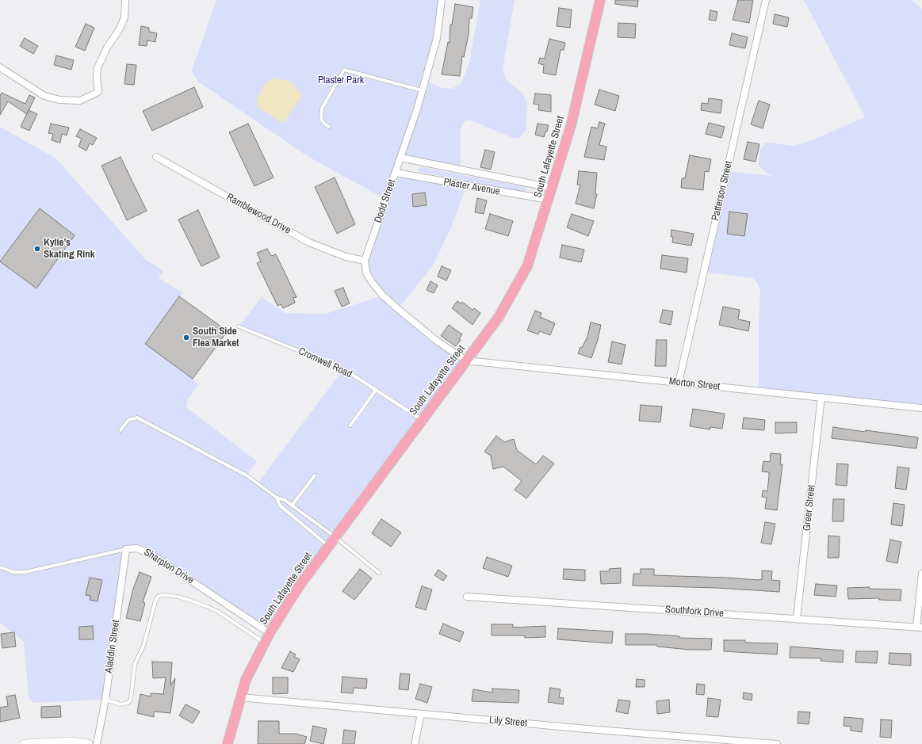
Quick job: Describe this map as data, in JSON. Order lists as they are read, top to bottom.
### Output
{
  "streets": {
    "main road": ["South Lafayette Street"],
    "street": [
      "Plaster Avenue",
      "Patterson Street",
      "Dodd Street",
      "Ramblewood Drive",
      "Morton Street",
      "Greer Street",
      "Sharpton Drive",
      "Southfork Drive",
      "Aladdin Street",
      "Lily Street"
    ],
    "lane": ["Cromwell Road"]
  },
  "crossings": [
    ["South Lafayette Street", "Plaster Avenue"],
    ["South Lafayette Street", "Cromwell Road"],
    ["South Lafayette Street", "Morton Street"],
    ["South Lafayette Street", "Sharpton Drive"],
    ["South Lafayette Street", "Lily Street"],
    ["Plaster Avenue", "Dodd Street"],
    ["Patterson Street", "Morton Street"],
    ["Dodd Street", "Ramblewood Drive"],
    ["Morton Street", "Greer Street"],
    ["Greer Street", "Southfork Drive"],
    ["Sharpton Drive", "Aladdin Street"]
  ],
  "parks": ["Plaster Park"],
  "places": ["Kylie’s Skating Rink", "South Side Flea Market"]
}
